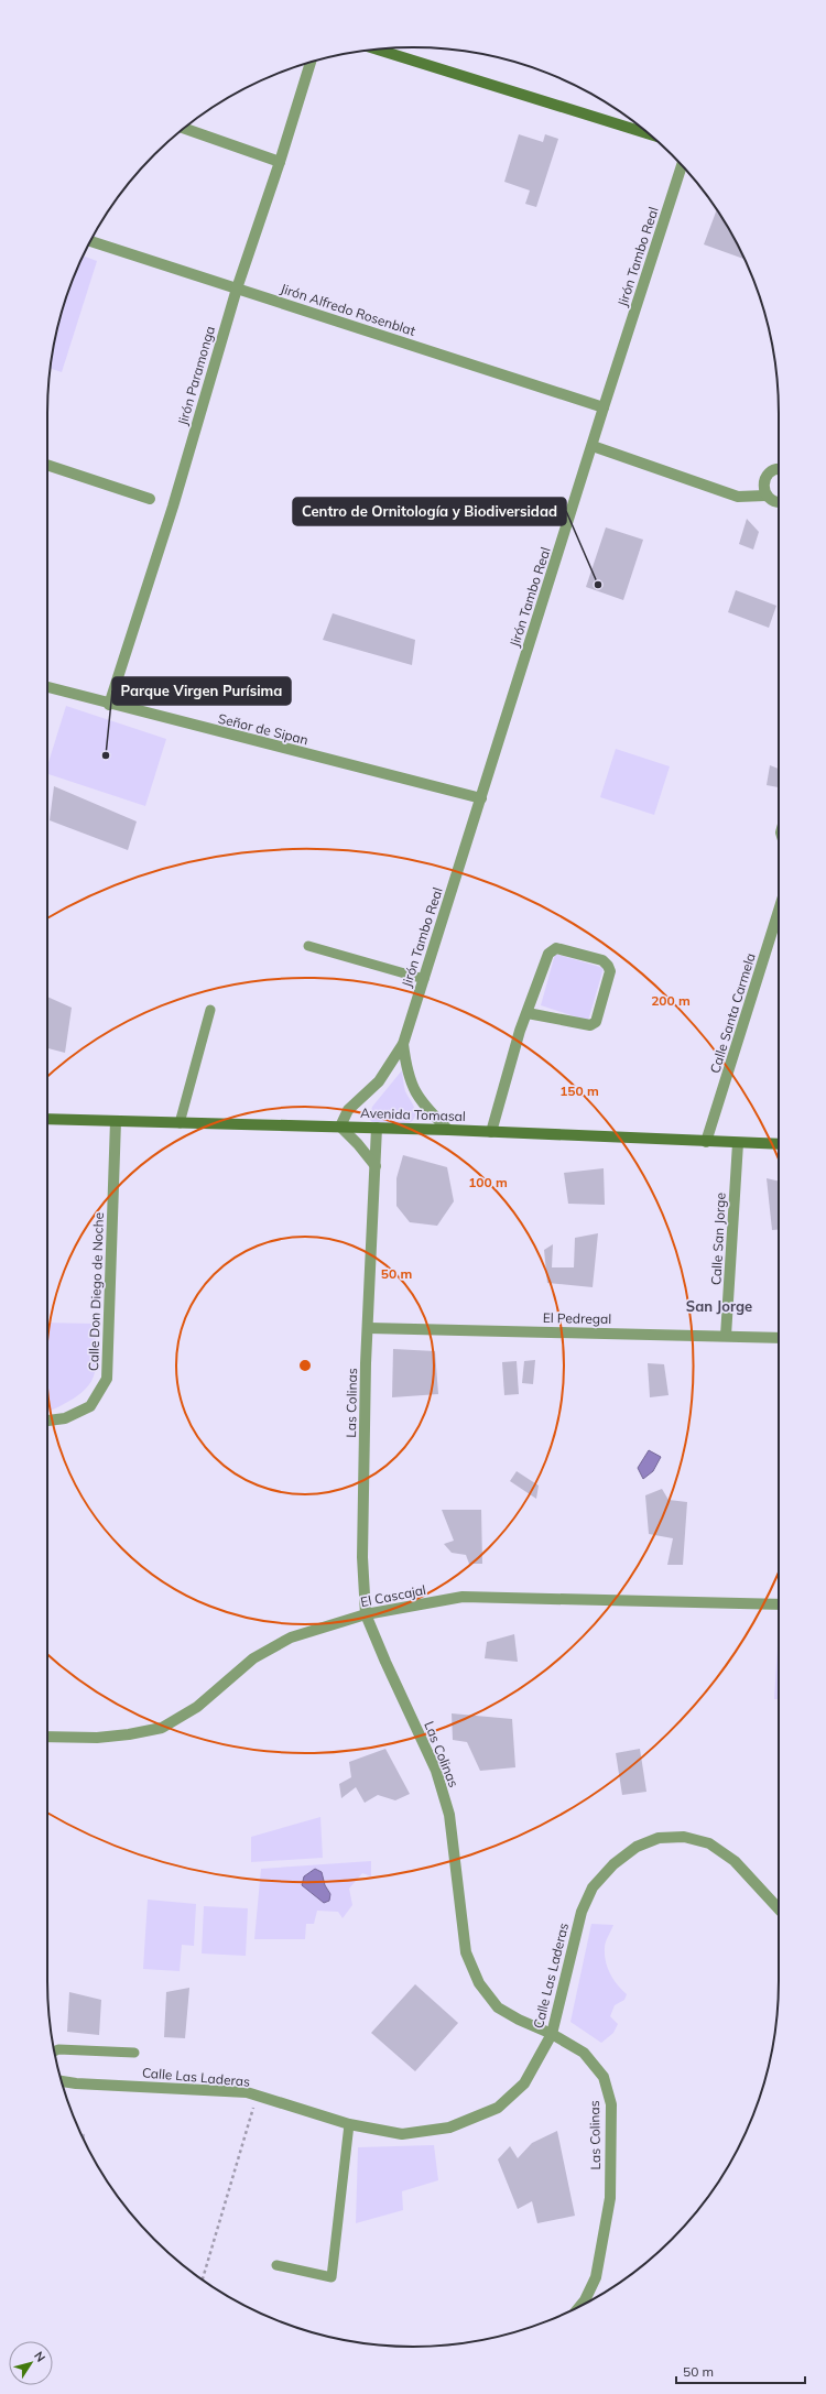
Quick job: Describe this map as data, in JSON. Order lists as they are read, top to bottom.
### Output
{
  "streets": {
    "street": [
      "Jirón Tambo Real",
      "Jirón Alfredo Rosenblat",
      "Jirón Paramonga",
      "Señor de Sipan",
      "Calle Santa Carmela",
      "Avenida Tomasal",
      "Calle San Jorge",
      "Calle Don Diego de Noche",
      "El Pedregal",
      "Las Colinas",
      "El Cascajal",
      "Calle Las Laderas"
    ]
  },
  "crossings": [
    ["Jirón Tambo Real", "Jirón Alfredo Rosenblat"],
    ["Jirón Tambo Real", "Señor de Sipan"],
    ["Jirón Tambo Real", "Avenida Tomasal"],
    ["Jirón Alfredo Rosenblat", "Jirón Paramonga"],
    ["Jirón Paramonga", "Señor de Sipan"],
    ["Calle Santa Carmela", "Avenida Tomasal"],
    ["Avenida Tomasal", "Calle San Jorge"],
    ["Avenida Tomasal", "Calle Don Diego de Noche"],
    ["Avenida Tomasal", "Las Colinas"],
    ["Calle San Jorge", "El Pedregal"],
    ["El Pedregal", "Las Colinas"],
    ["Las Colinas", "El Cascajal"],
    ["Las Colinas", "Calle Las Laderas"]
  ],
  "districts": ["San Jorge"],
  "places": ["Centro de Ornitología y Biodiversidad", "Parque Virgen Purísima"],
  "scale_bar": "50 m",
  "north": "top right",
  "rings": [
    "200 m",
    "150 m",
    "100 m",
    "50 m"
  ]
}
